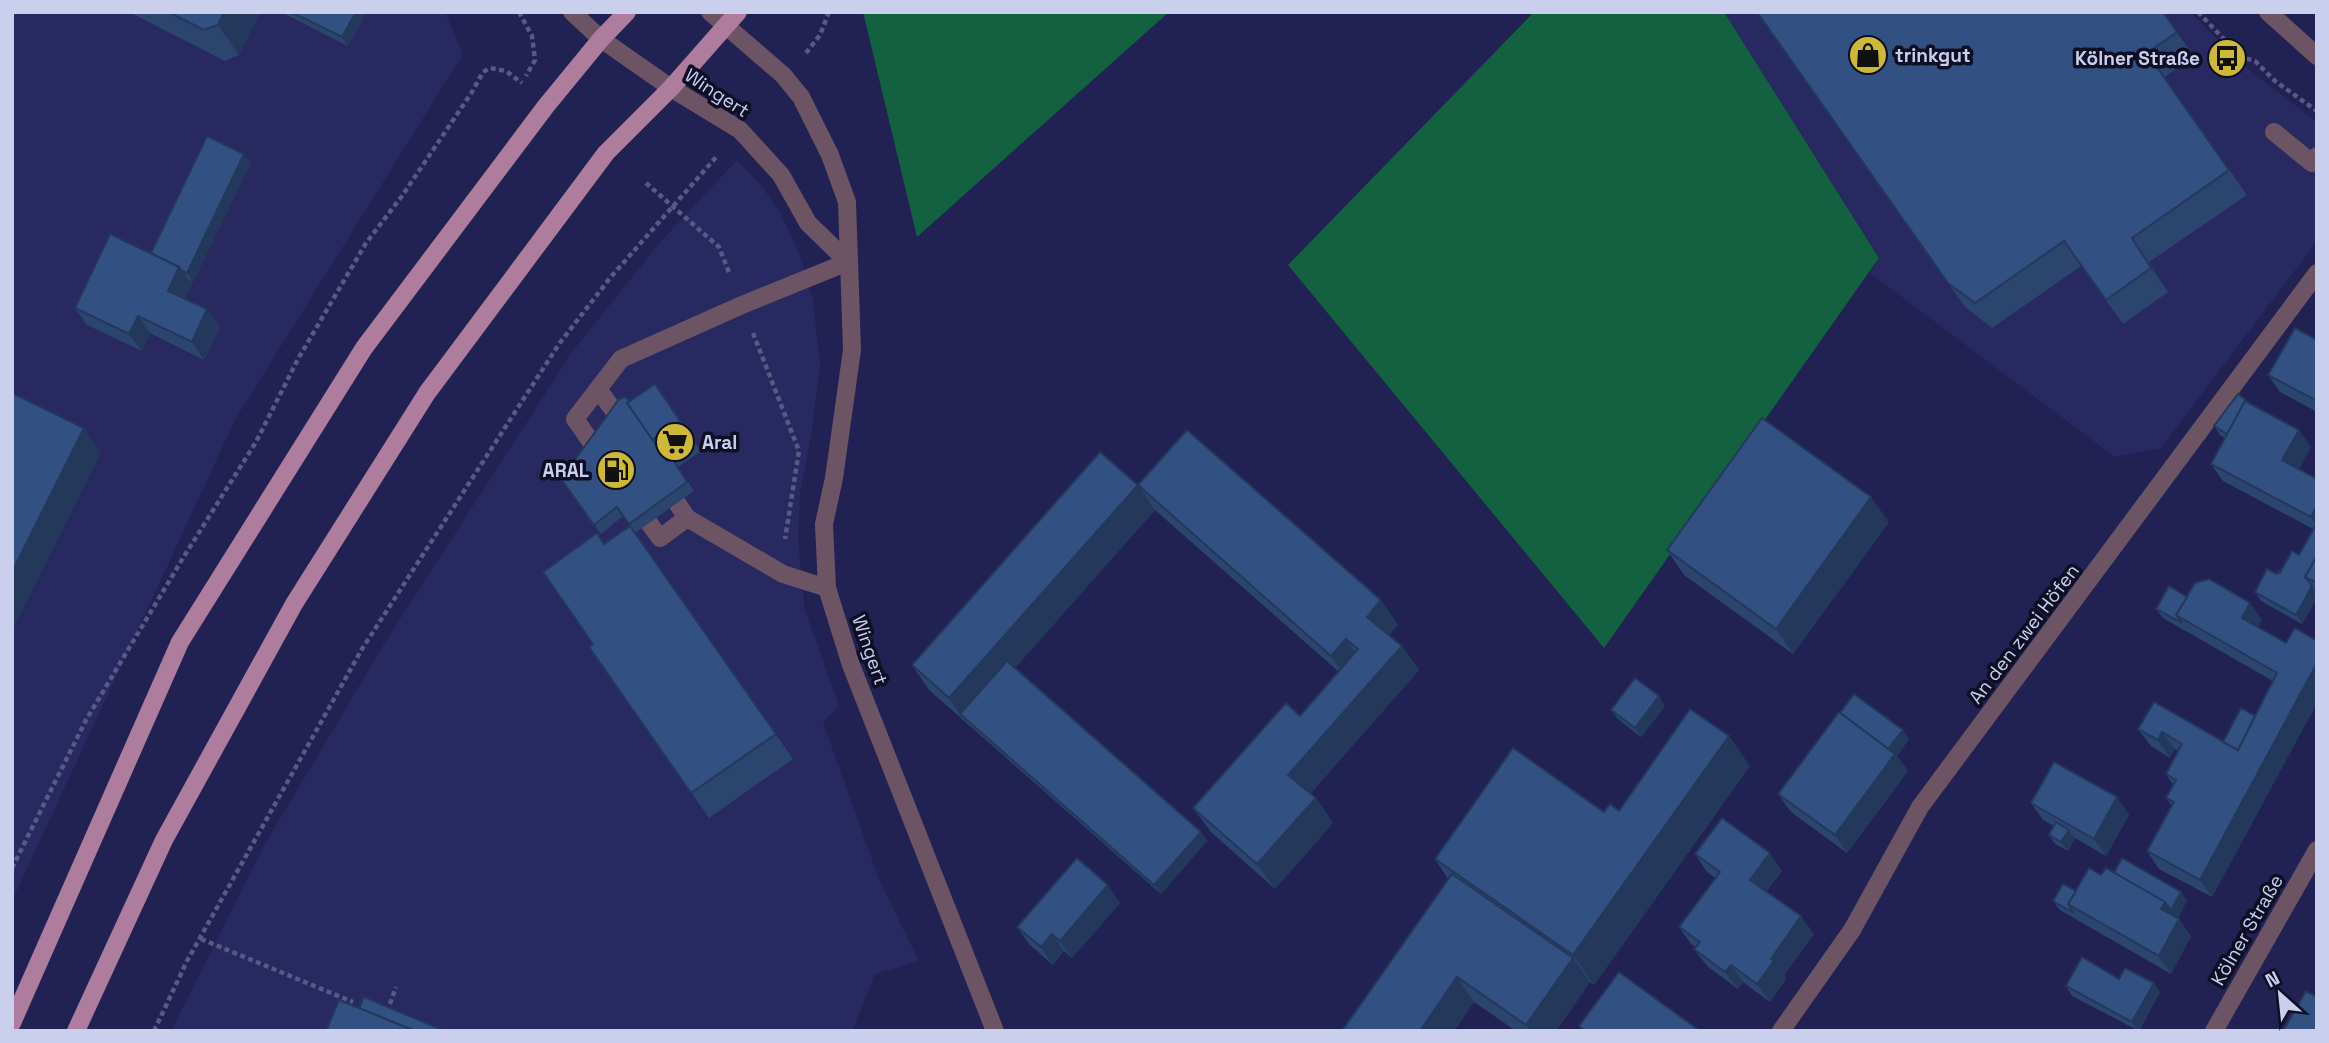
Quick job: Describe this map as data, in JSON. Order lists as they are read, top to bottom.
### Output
{
  "streets": {
    "street": ["Wingert", "An den zwei Höfen", "Kölner Straße"]
  },
  "places": {
    "shop": ["trinkgut"],
    "bus stop": ["Kölner Straße"],
    "supermarket": ["Aral"],
    "fuel station": ["ARAL"]
  },
  "north": "top left"
}
